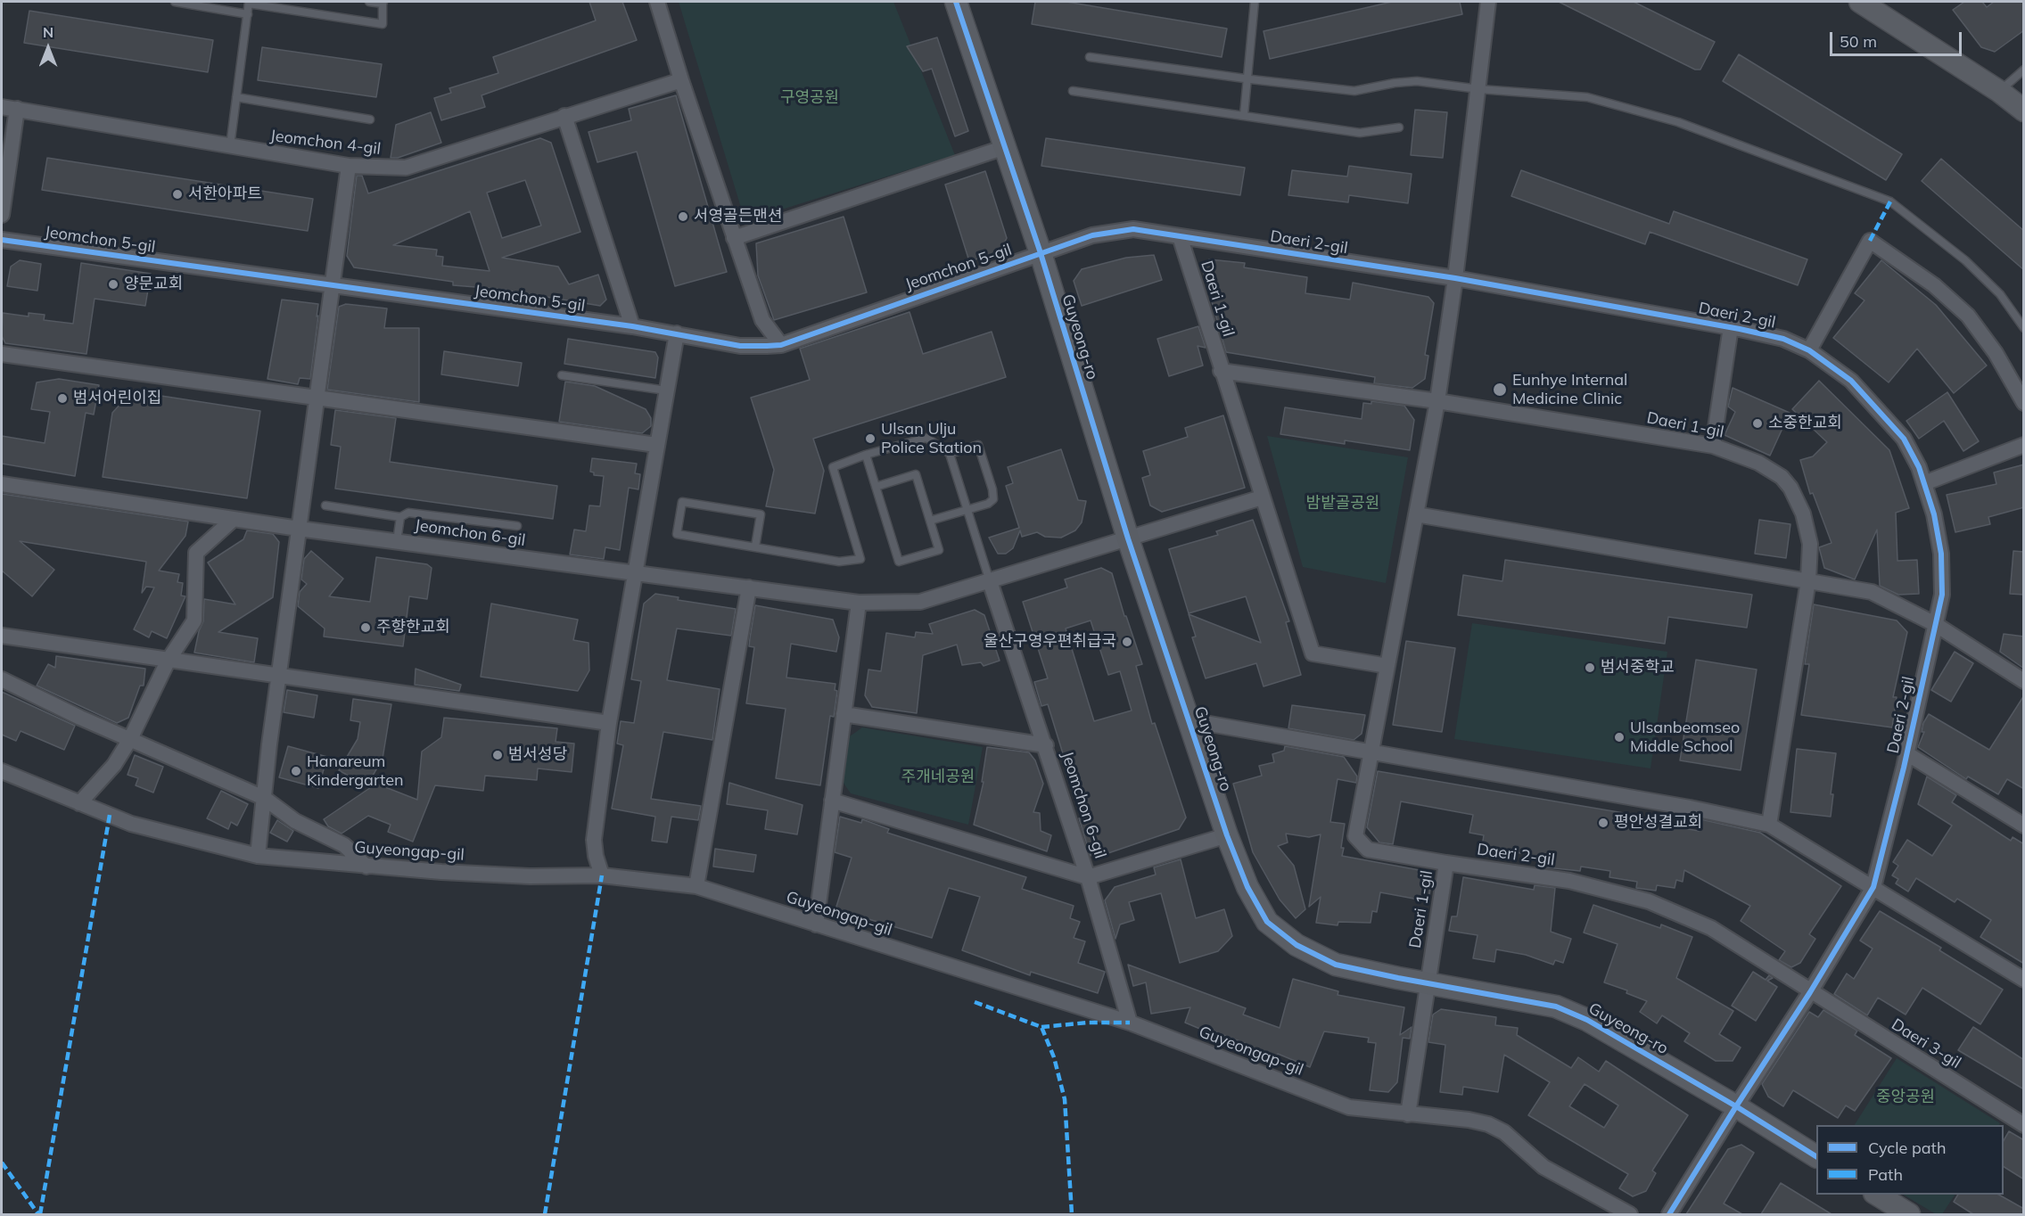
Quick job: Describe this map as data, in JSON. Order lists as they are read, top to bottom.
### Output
{
  "streets": {
    "main road": ["Guyeong-ro"],
    "street": [
      "Jeomchon 4-gil",
      "Jeomchon 5-gil",
      "Daeri 2-gil",
      "Daeri 1-gil",
      "Jeomchon 6-gil",
      "Guyeongap-gil",
      "Daeri 3-gil"
    ]
  },
  "crossings": [
    ["Jeomchon 5-gil", "Daeri 2-gil"],
    ["Jeomchon 5-gil", "Guyeong-ro"],
    ["Daeri 2-gil", "Daeri 1-gil"],
    ["Daeri 2-gil", "Guyeong-ro"],
    ["Daeri 2-gil", "Daeri 3-gil"],
    ["Daeri 1-gil", "Guyeong-ro"],
    ["Daeri 1-gil", "Guyeongap-gil"],
    ["Guyeong-ro", "Jeomchon 6-gil"]
  ],
  "parks": [
    "구영공원",
    "밤밭골공원",
    "주개네공원",
    "중앙공원"
  ],
  "places": [
    "서한아파트",
    "서영골든맨션",
    "양문교회",
    "Eunhye Internal Medicine Clinic",
    "범서어린이집",
    "소중한교회",
    "Ulsan Ulju Police Station",
    "주향한교회",
    "울산구영우편취급국",
    "범서중학교",
    "Ulsanbeomseo Middle School",
    "범서성당",
    "Hanareum Kindergarten",
    "평안성결교회"
  ],
  "legend": ["Cycle path", "Path"],
  "scale_bar": "50 m",
  "north": "top"
}
